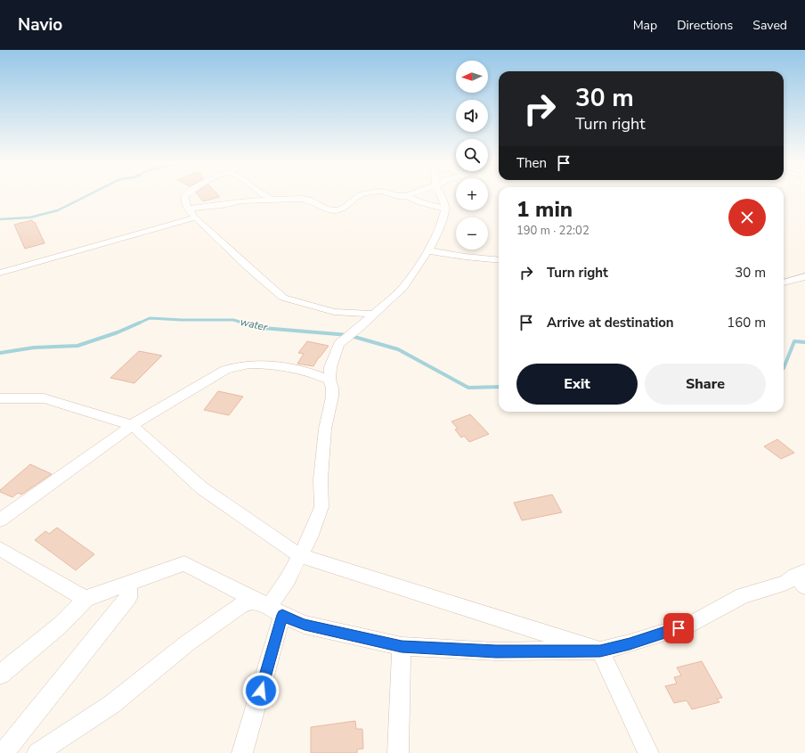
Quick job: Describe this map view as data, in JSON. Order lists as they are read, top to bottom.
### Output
{
  "water": ["water"],
  "north": "left",
  "page": {
    "header": "Navio",
    "nav": ["Map", "Directions", "Saved"],
    "map_buttons": ["+", "−"],
    "turn": ["30 m", "Turn right"],
    "then": "Then",
    "heading": ["1 min", "190 m · 22:02"],
    "list": [
      {
        "name": "Turn right",
        "value": "30 m"
      },
      {
        "name": "Arrive at destination",
        "value": "160 m"
      }
    ],
    "buttons": ["Exit", "Share"]
  }
}
